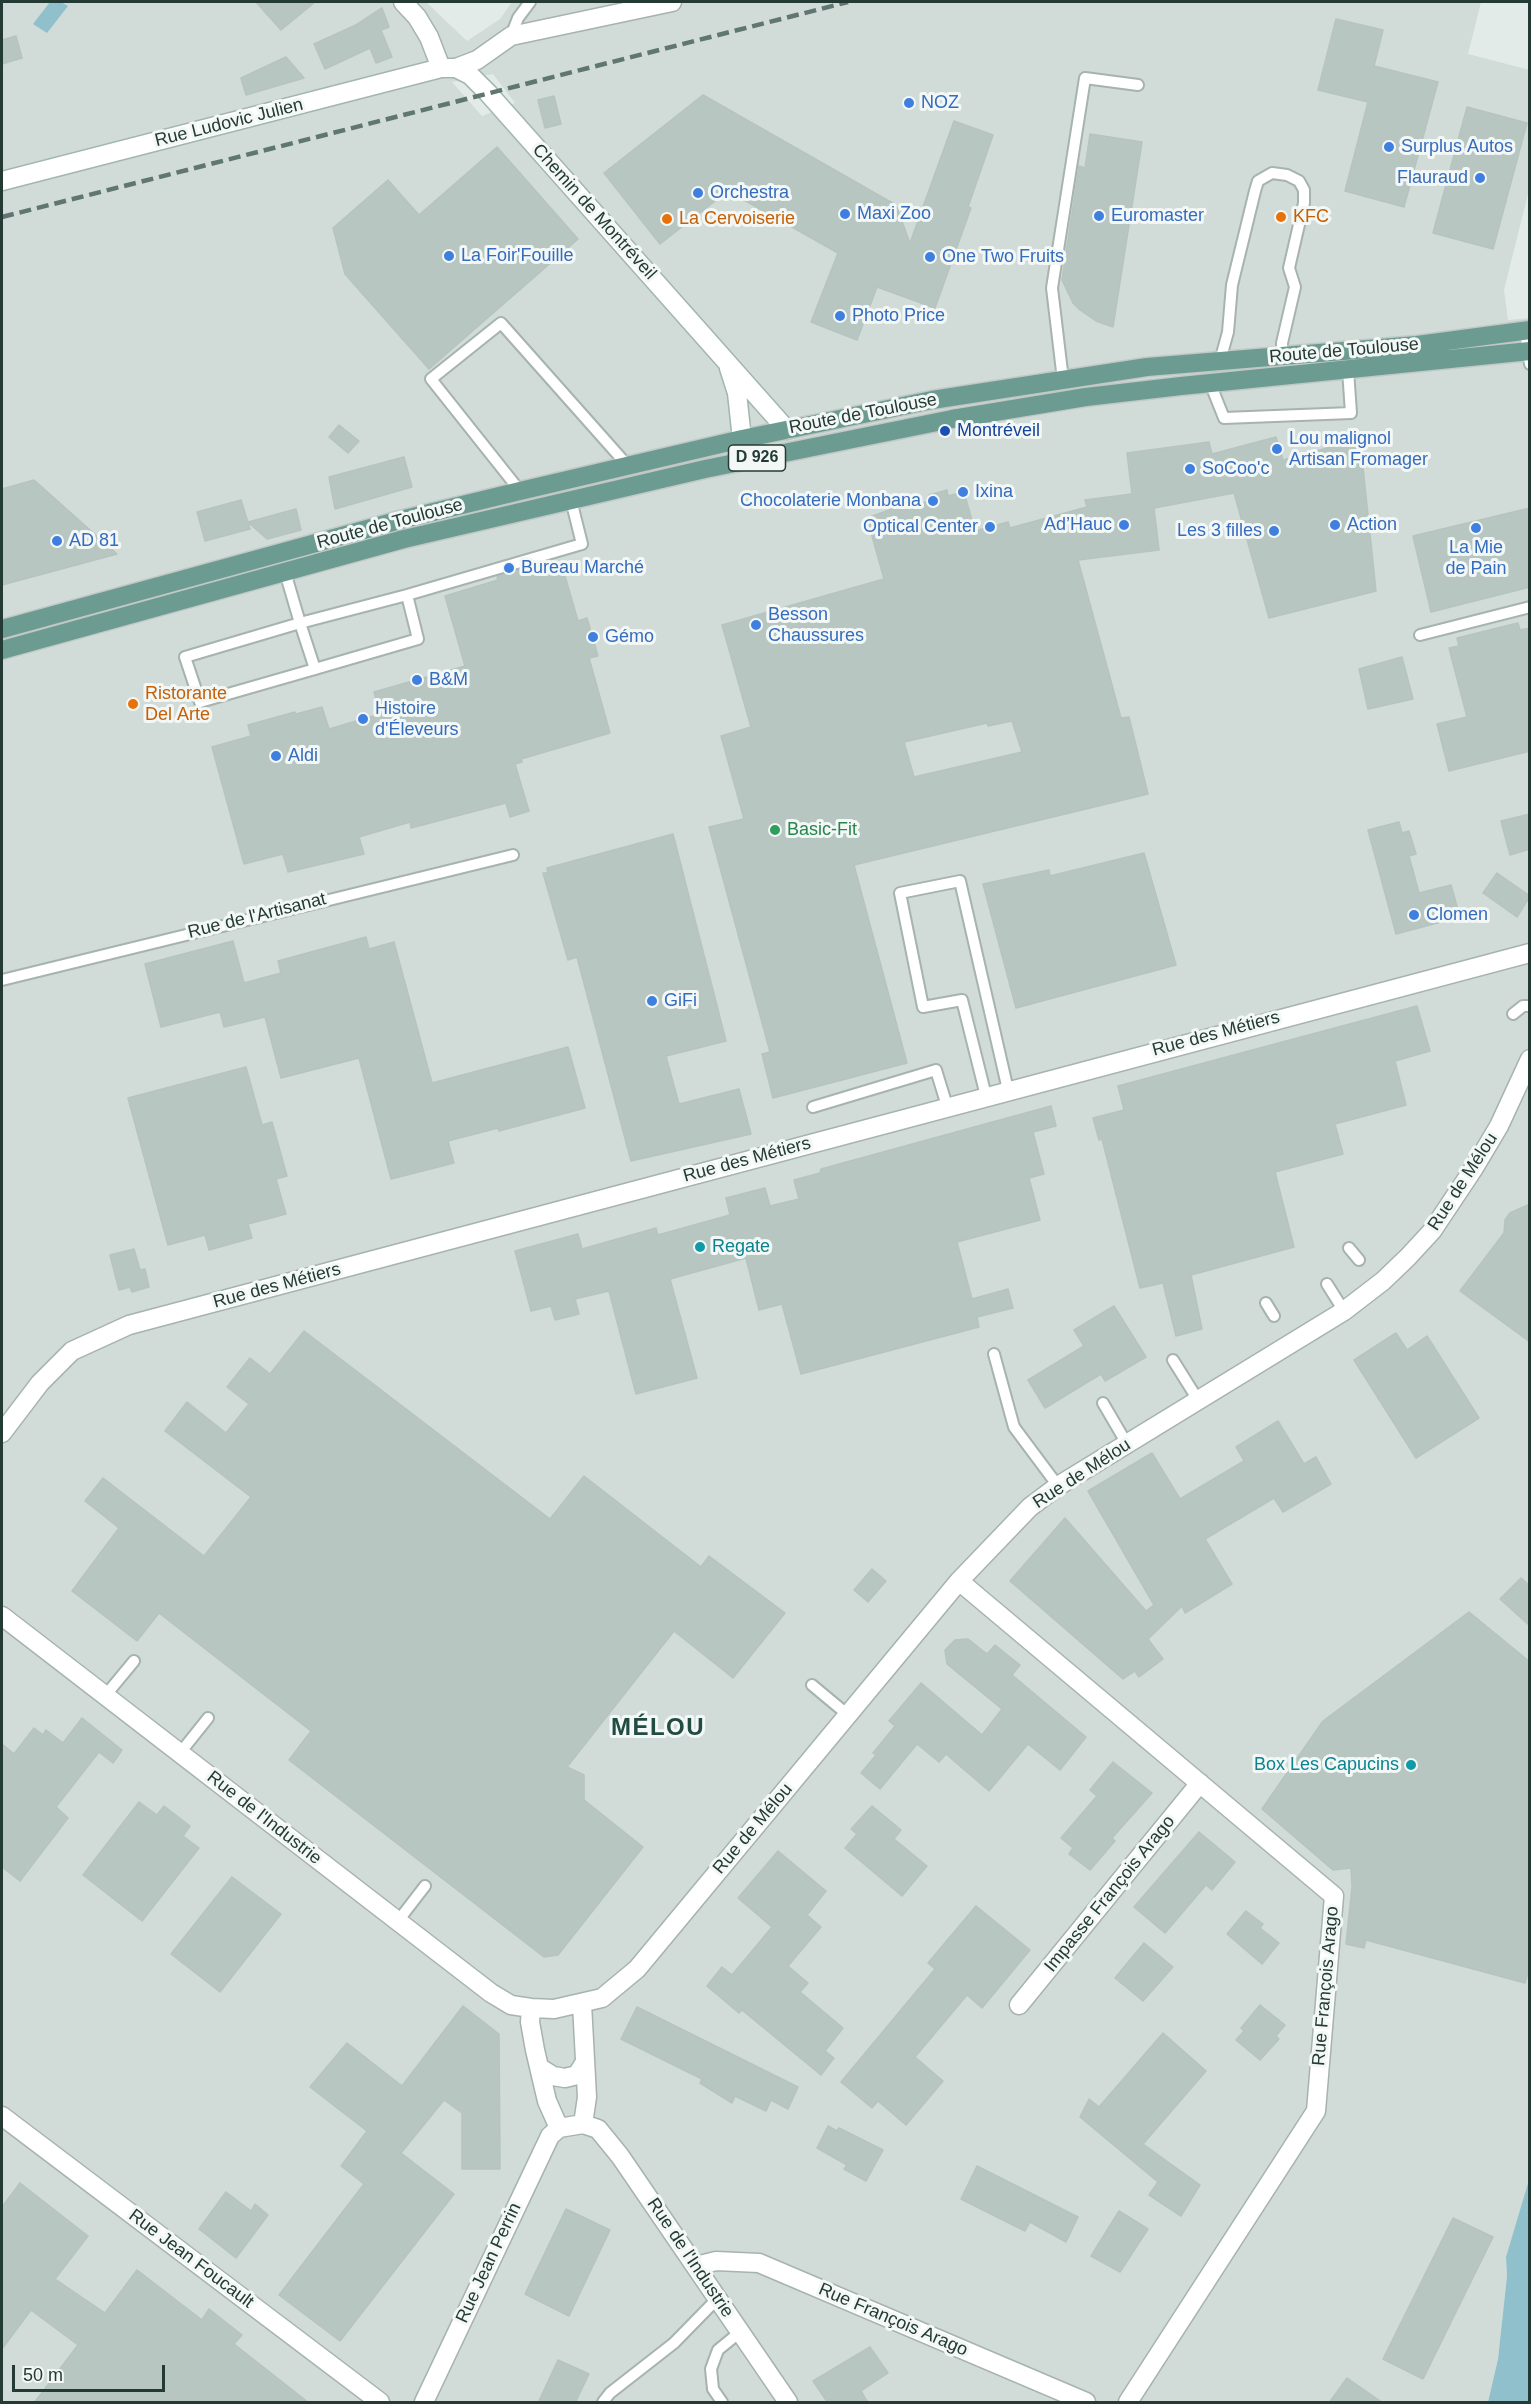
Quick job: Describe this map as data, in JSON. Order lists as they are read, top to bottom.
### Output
{
  "streets": {
    "main road": ["Route de Toulouse", "D 926"],
    "street": [
      "Rue Ludovic Julien",
      "Chemin de Montréveil",
      "Rue des Métiers",
      "Rue de Mélou",
      "Rue de l'Industrie",
      "Impasse François Arago",
      "Rue François Arago",
      "Rue Jean Foucault",
      "Rue Jean Perrin"
    ],
    "lane": ["Rue de l'Artisanat"]
  },
  "crossings": [
    ["Rue Ludovic Julien", "Chemin de Montréveil"],
    ["Chemin de Montréveil", "Route de Toulouse"],
    ["Rue de Mélou", "Rue de l'Industrie"],
    ["Rue de Mélou", "Rue François Arago"],
    ["Rue de l'Industrie", "Rue François Arago"],
    ["Impasse François Arago", "Rue François Arago"]
  ],
  "districts": ["MÉLOU"],
  "places": [
    "NOZ",
    "Surplus Autos",
    "Flauraud",
    "Orchestra",
    "Maxi Zoo",
    "Euromaster",
    "KFC",
    "La Cervoiserie",
    "La Foir'Fouille",
    "One Two Fruits",
    "Photo Price",
    "Montréveil",
    "Lou malignol Artisan Fromager",
    "SoCoo'c",
    "Ixina",
    "Chocolaterie Monbana",
    "Ad’Hauc",
    "Action",
    "Optical Center",
    "La Mie de Pain",
    "Les 3 filles",
    "AD 81",
    "Bureau Marché",
    "Besson Chaussures",
    "Gémo",
    "B&M",
    "Ristorante Del Arte",
    "Histoire d'Éleveurs",
    "Aldi",
    "Basic-Fit",
    "Clomen",
    "GiFi",
    "Regate",
    "Box Les Capucins"
  ],
  "scale_bar": "50 m"
}
